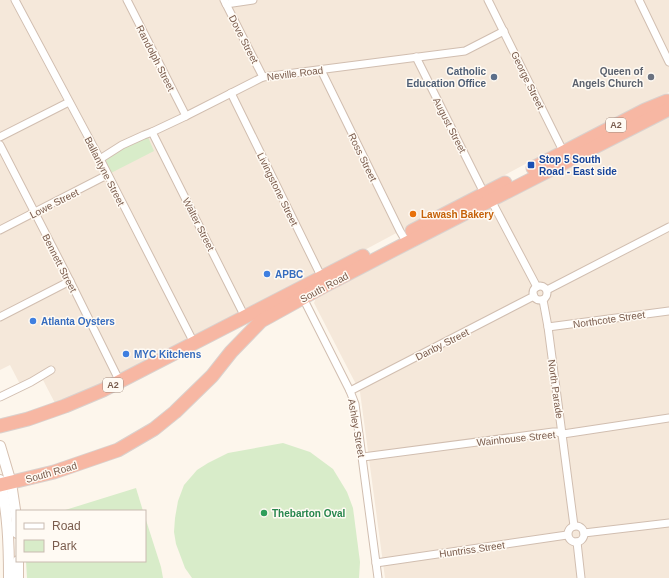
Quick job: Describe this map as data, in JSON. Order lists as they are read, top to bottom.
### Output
{
  "streets": {
    "highway": ["A2", "South Road"],
    "street": [
      "Dove Street",
      "Randolph Street",
      "Neville Road",
      "George Street",
      "August Street",
      "Ross Street",
      "Ballantyne Street",
      "Livingstone Street",
      "Lowe Street",
      "Walter Street",
      "Bennett Street",
      "Northcote Street",
      "Danby Street",
      "North Parade",
      "Ashley Street",
      "Wainhouse Street",
      "Huntriss Street"
    ]
  },
  "crossings": [
    ["Dove Street", "Neville Road"],
    ["Randolph Street", "Neville Road"],
    ["Neville Road", "George Street"],
    ["Neville Road", "August Street"],
    ["Neville Road", "Ross Street"],
    ["Neville Road", "Ballantyne Street"],
    ["Neville Road", "Livingstone Street"],
    ["Neville Road", "Walter Street"],
    ["George Street", "South Road"],
    ["August Street", "South Road"],
    ["Ross Street", "South Road"],
    ["Ballantyne Street", "Lowe Street"],
    ["Ballantyne Street", "South Road"],
    ["Livingstone Street", "South Road"],
    ["Lowe Street", "Bennett Street"],
    ["Walter Street", "South Road"],
    ["Bennett Street", "South Road"],
    ["South Road", "Ashley Street"],
    ["Northcote Street", "North Parade"],
    ["Danby Street", "North Parade"],
    ["Danby Street", "Ashley Street"],
    ["North Parade", "Wainhouse Street"],
    ["North Parade", "Huntriss Street"],
    ["Ashley Street", "Wainhouse Street"],
    ["Ashley Street", "Huntriss Street"]
  ],
  "places": {
    "other": [
      "Catholic Education Office",
      "Queen of Angels Church",
      "Lawash Bakery",
      "APBC",
      "Atlanta Oysters",
      "MYC Kitchens",
      "Thebarton Oval"
    ],
    "transit": ["Stop 5 South Road - East side"]
  },
  "legend": ["Road", "Park"]
}
